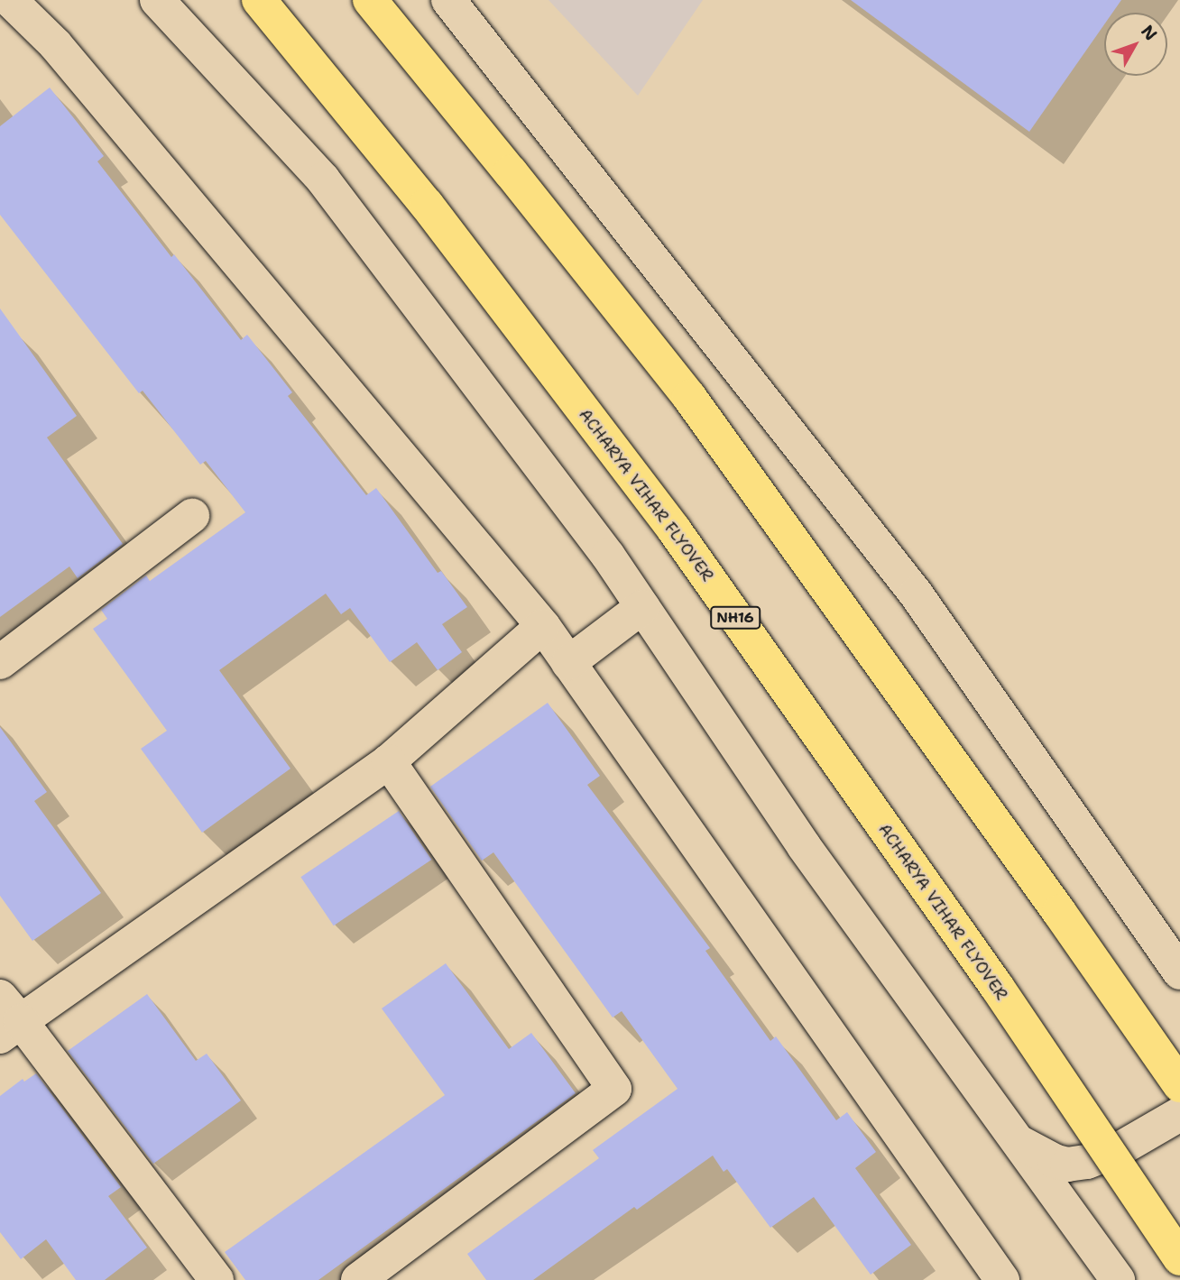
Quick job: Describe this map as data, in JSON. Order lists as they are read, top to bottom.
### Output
{
  "streets": {
    "highway": ["ACHARYA VIHAR FLYOVER", "NH16"]
  },
  "north": "top right"
}
